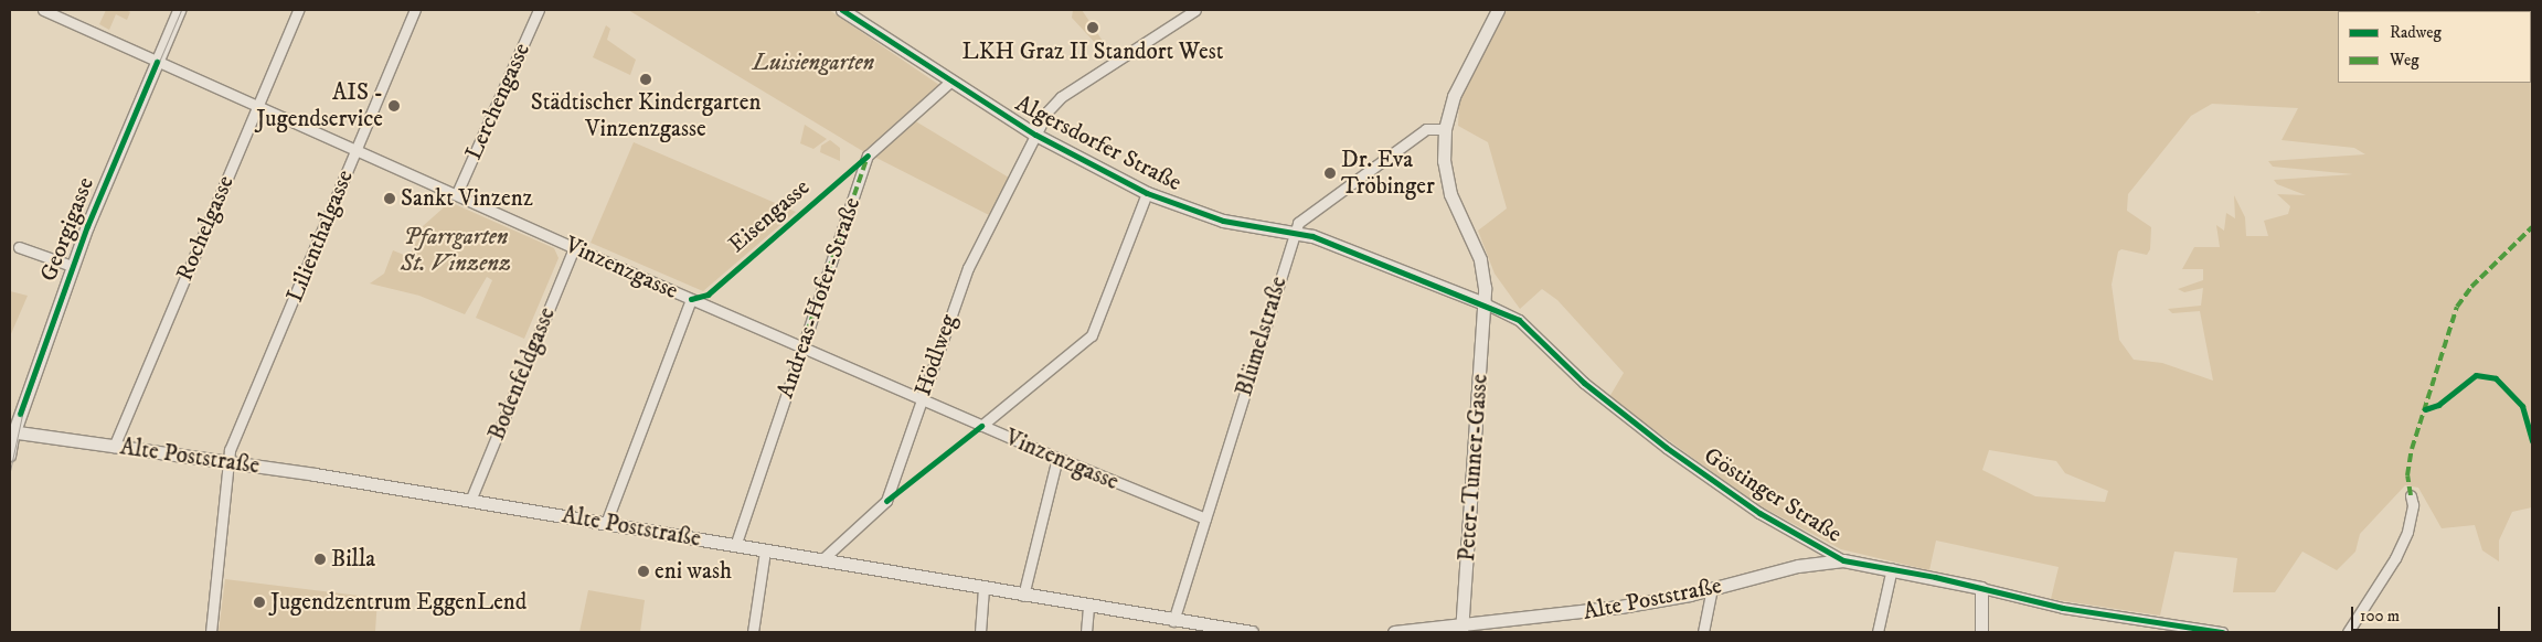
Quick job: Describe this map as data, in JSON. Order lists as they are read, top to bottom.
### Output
{
  "streets": {
    "main road": [
      "Algersdorfer Straße",
      "Georgigasse",
      "Alte Poststraße",
      "Peter-Tunner-Gasse",
      "Göstinger Straße"
    ],
    "street": [
      "Lerchengasse",
      "Rochelgasse",
      "Lilienthalgasse",
      "Vinzenzgasse",
      "Andreas-Hofer-Straße",
      "Blümelstraße",
      "Hödlweg",
      "Bodenfeldgasse"
    ],
    "cycle path": ["Eisengasse"]
  },
  "crossings": [
    ["Lerchengasse", "Vinzenzgasse"],
    ["Algersdorfer Straße", "Andreas-Hofer-Straße"],
    ["Algersdorfer Straße", "Blümelstraße"],
    ["Algersdorfer Straße", "Hödlweg"],
    ["Algersdorfer Straße", "Peter-Tunner-Gasse"],
    ["Algersdorfer Straße", "Göstinger Straße"],
    ["Rochelgasse", "Vinzenzgasse"],
    ["Rochelgasse", "Alte Poststraße"],
    ["Georgigasse", "Vinzenzgasse"],
    ["Georgigasse", "Alte Poststraße"],
    ["Lilienthalgasse", "Vinzenzgasse"],
    ["Lilienthalgasse", "Alte Poststraße"],
    ["Vinzenzgasse", "Andreas-Hofer-Straße"],
    ["Vinzenzgasse", "Blümelstraße"],
    ["Vinzenzgasse", "Hödlweg"],
    ["Vinzenzgasse", "Bodenfeldgasse"],
    ["Andreas-Hofer-Straße", "Alte Poststraße"],
    ["Blümelstraße", "Alte Poststraße"],
    ["Hödlweg", "Alte Poststraße"],
    ["Bodenfeldgasse", "Alte Poststraße"],
    ["Alte Poststraße", "Peter-Tunner-Gasse"],
    ["Alte Poststraße", "Göstinger Straße"],
    ["Peter-Tunner-Gasse", "Göstinger Straße"]
  ],
  "parks": ["Luisiengarten", "Pfarrgarten St. Vinzenz"],
  "places": [
    "LKH Graz II Standort West",
    "Städtischer Kindergarten Vinzenzgasse",
    "AIS - Jugendservice",
    "Dr. Eva Tröbinger",
    "Sankt Vinzenz",
    "Billa",
    "eni wash",
    "Jugendzentrum EggenLend"
  ],
  "legend": ["Radweg", "Weg"],
  "scale_bar": "100 m"
}
